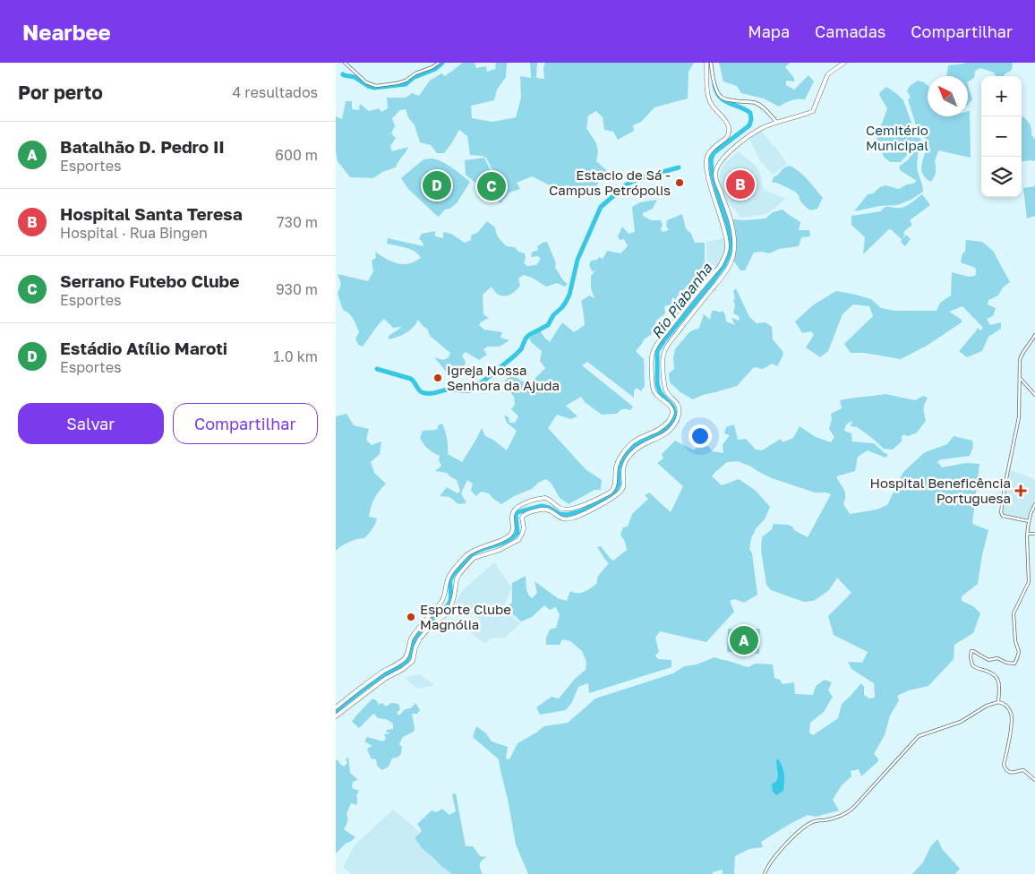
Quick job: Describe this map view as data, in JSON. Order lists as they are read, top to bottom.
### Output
{
  "water": ["Rio Piabanha"],
  "parks": ["Cemitério Municipal"],
  "places": {
    "other": ["Estacio de Sá - Campus Petrópolis", "Igreja Nossa Senhora da Ajuda", "Esporte Clube Magnólia"],
    "health": ["Hospital Beneficência Portuguesa"]
  },
  "north": "top left",
  "page": {
    "header": "Nearbee",
    "nav": ["Mapa", "Camadas", "Compartilhar"],
    "heading": ["Por perto", "4 resultados"],
    "map_buttons": ["+", "−"],
    "list": [
      {
        "mark": "A",
        "name": "Batalhão D. Pedro II",
        "note": "Esportes",
        "value": "600 m"
      },
      {
        "mark": "B",
        "name": "Hospital Santa Teresa",
        "note": "Hospital · Rua Bingen",
        "value": "730 m"
      },
      {
        "mark": "C",
        "name": "Serrano Futebo Clube",
        "note": "Esportes",
        "value": "930 m"
      },
      {
        "mark": "D",
        "name": "Estádio Atílio Maroti",
        "note": "Esportes",
        "value": "1.0 km"
      }
    ],
    "pins": [
      "B",
      "D",
      "C",
      "A"
    ],
    "buttons": ["Salvar", "Compartilhar"]
  }
}
